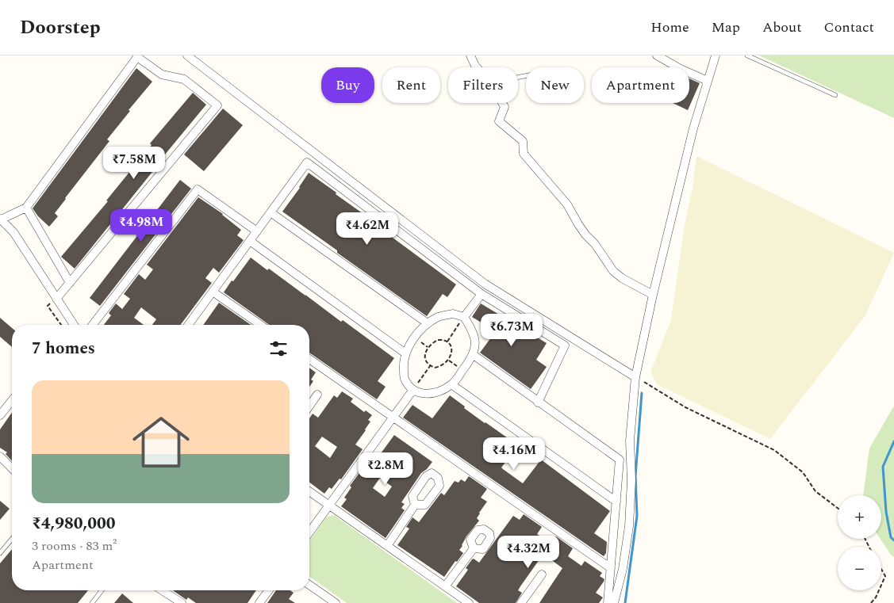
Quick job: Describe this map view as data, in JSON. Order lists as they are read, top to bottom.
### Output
{
  "page": {
    "header": "Doorstep",
    "nav": [
      "Home",
      "Map",
      "About",
      "Contact"
    ],
    "chip": [
      "Buy",
      "Rent",
      "Filters",
      "New",
      "Apartment"
    ],
    "price": [
      "₹7.58M",
      "₹4.98M",
      "₹4.62M",
      "₹6.73M",
      "₹4.16M",
      "₹2.8M",
      "₹4.32M"
    ],
    "heading": "7 homes",
    "list": [
      {
        "name": "₹4,980,000",
        "note": "3 rooms · 83 m² · Apartment"
      }
    ],
    "map_buttons": ["+", "−"]
  }
}
